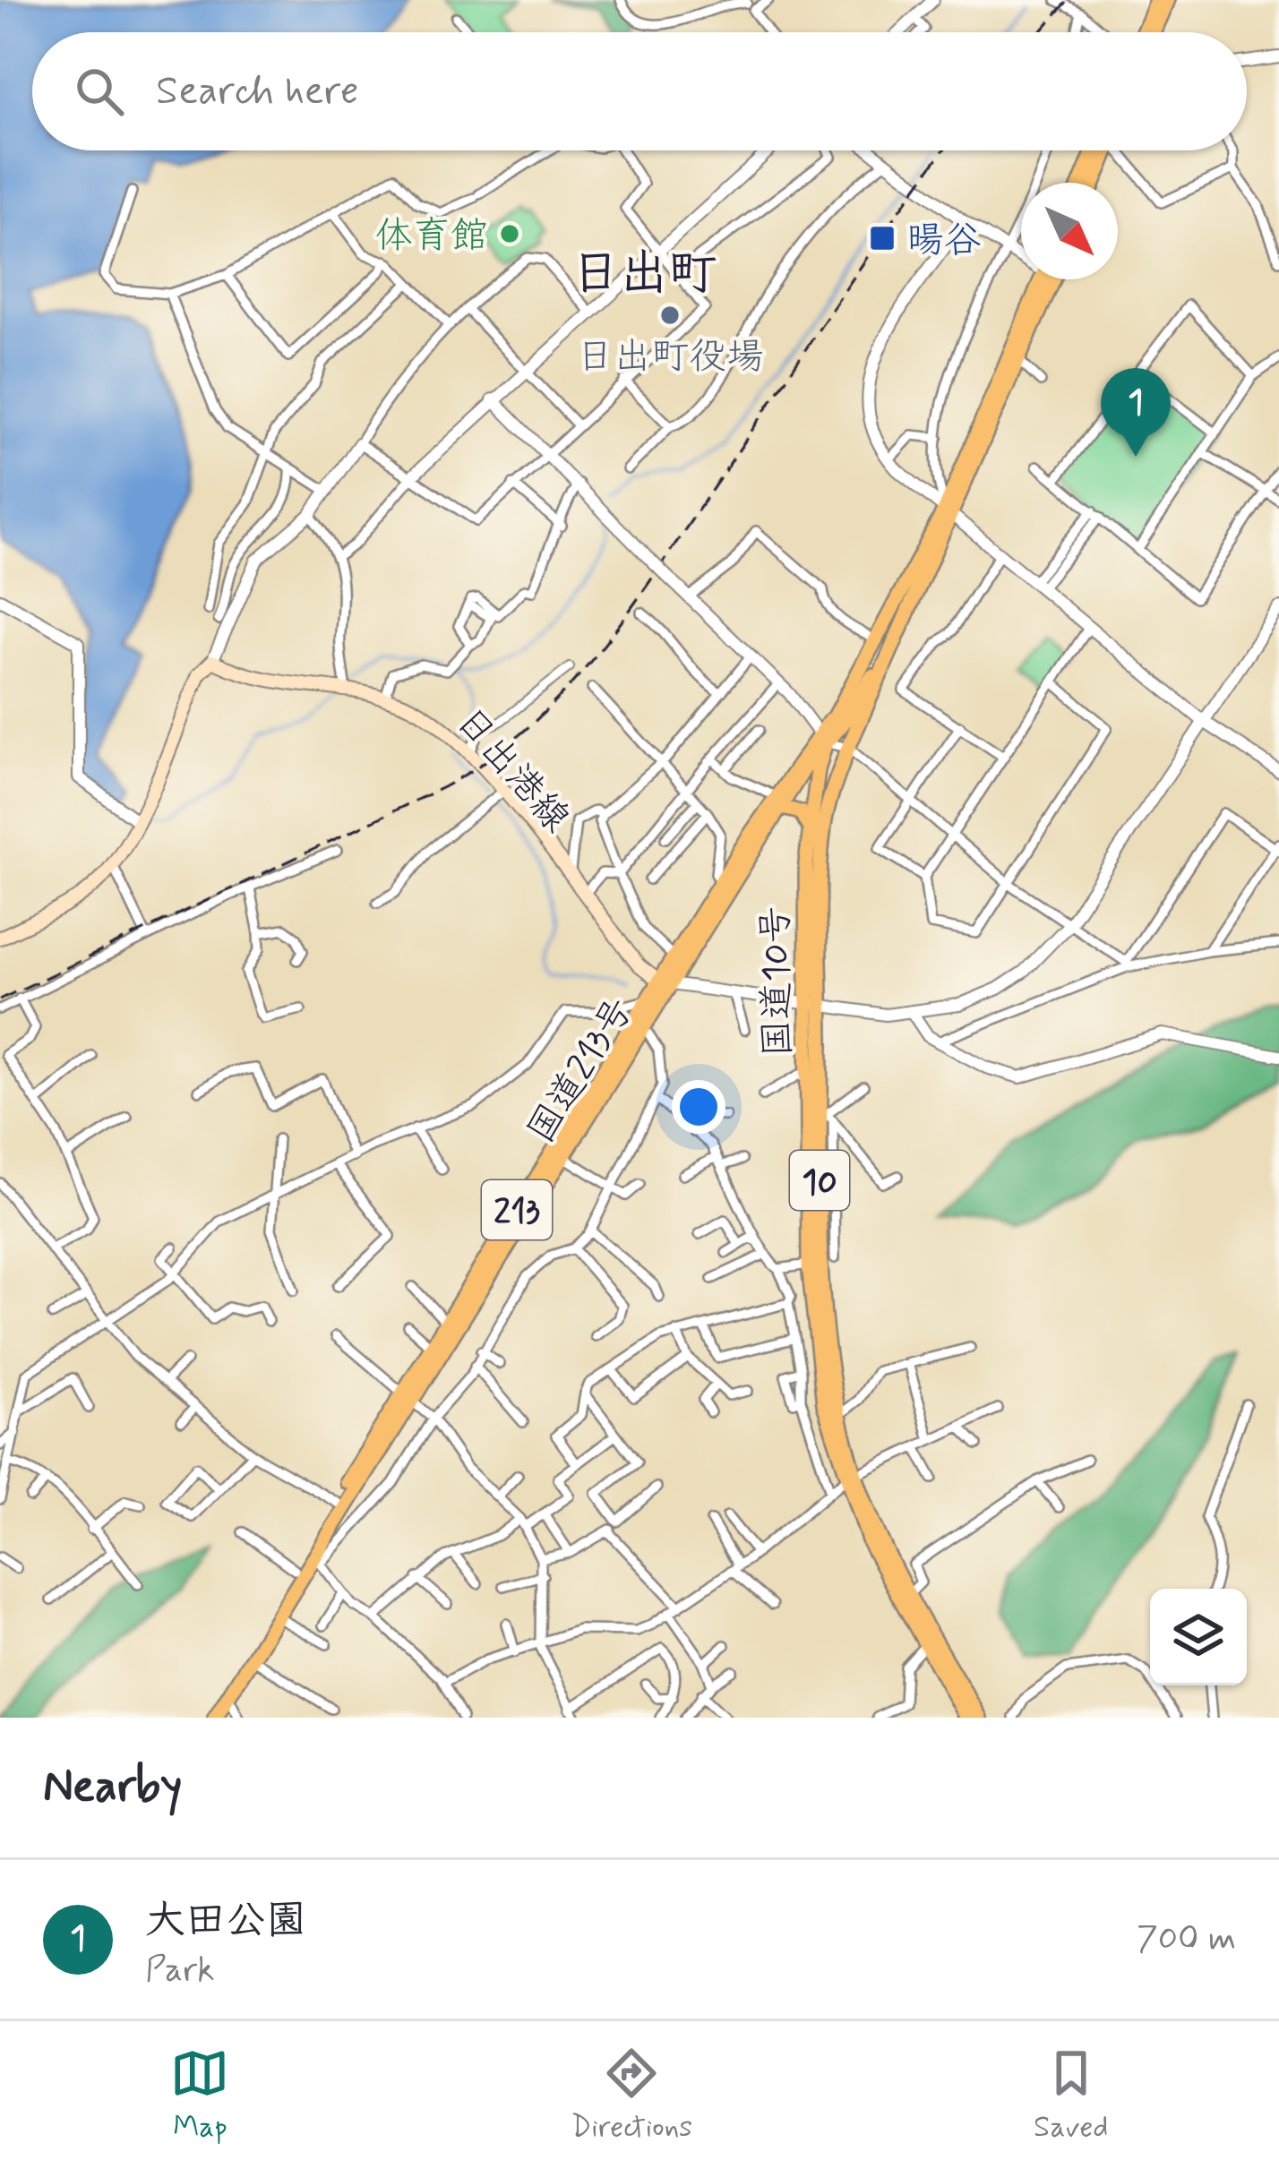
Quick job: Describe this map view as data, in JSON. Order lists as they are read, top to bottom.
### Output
{
  "streets": {
    "highway": [
      "国道10号",
      "国道213号",
      "10",
      "213"
    ],
    "main road": ["日出港線"]
  },
  "crossings": [
    ["日出港線", "国道213号"],
    ["国道10号", "国道213号"]
  ],
  "districts": ["日出町"],
  "places": {
    "other": ["体育館", "日出町役場"],
    "transit": ["暘谷"]
  },
  "north": "bottom right",
  "page": {
    "search": "Search here",
    "pins": "1",
    "heading": "Nearby",
    "list": [
      {
        "mark": "1",
        "name": "大田公園",
        "note": "Park",
        "value": "700 m"
      }
    ],
    "nav": ["Map", "Directions", "Saved"]
  }
}
